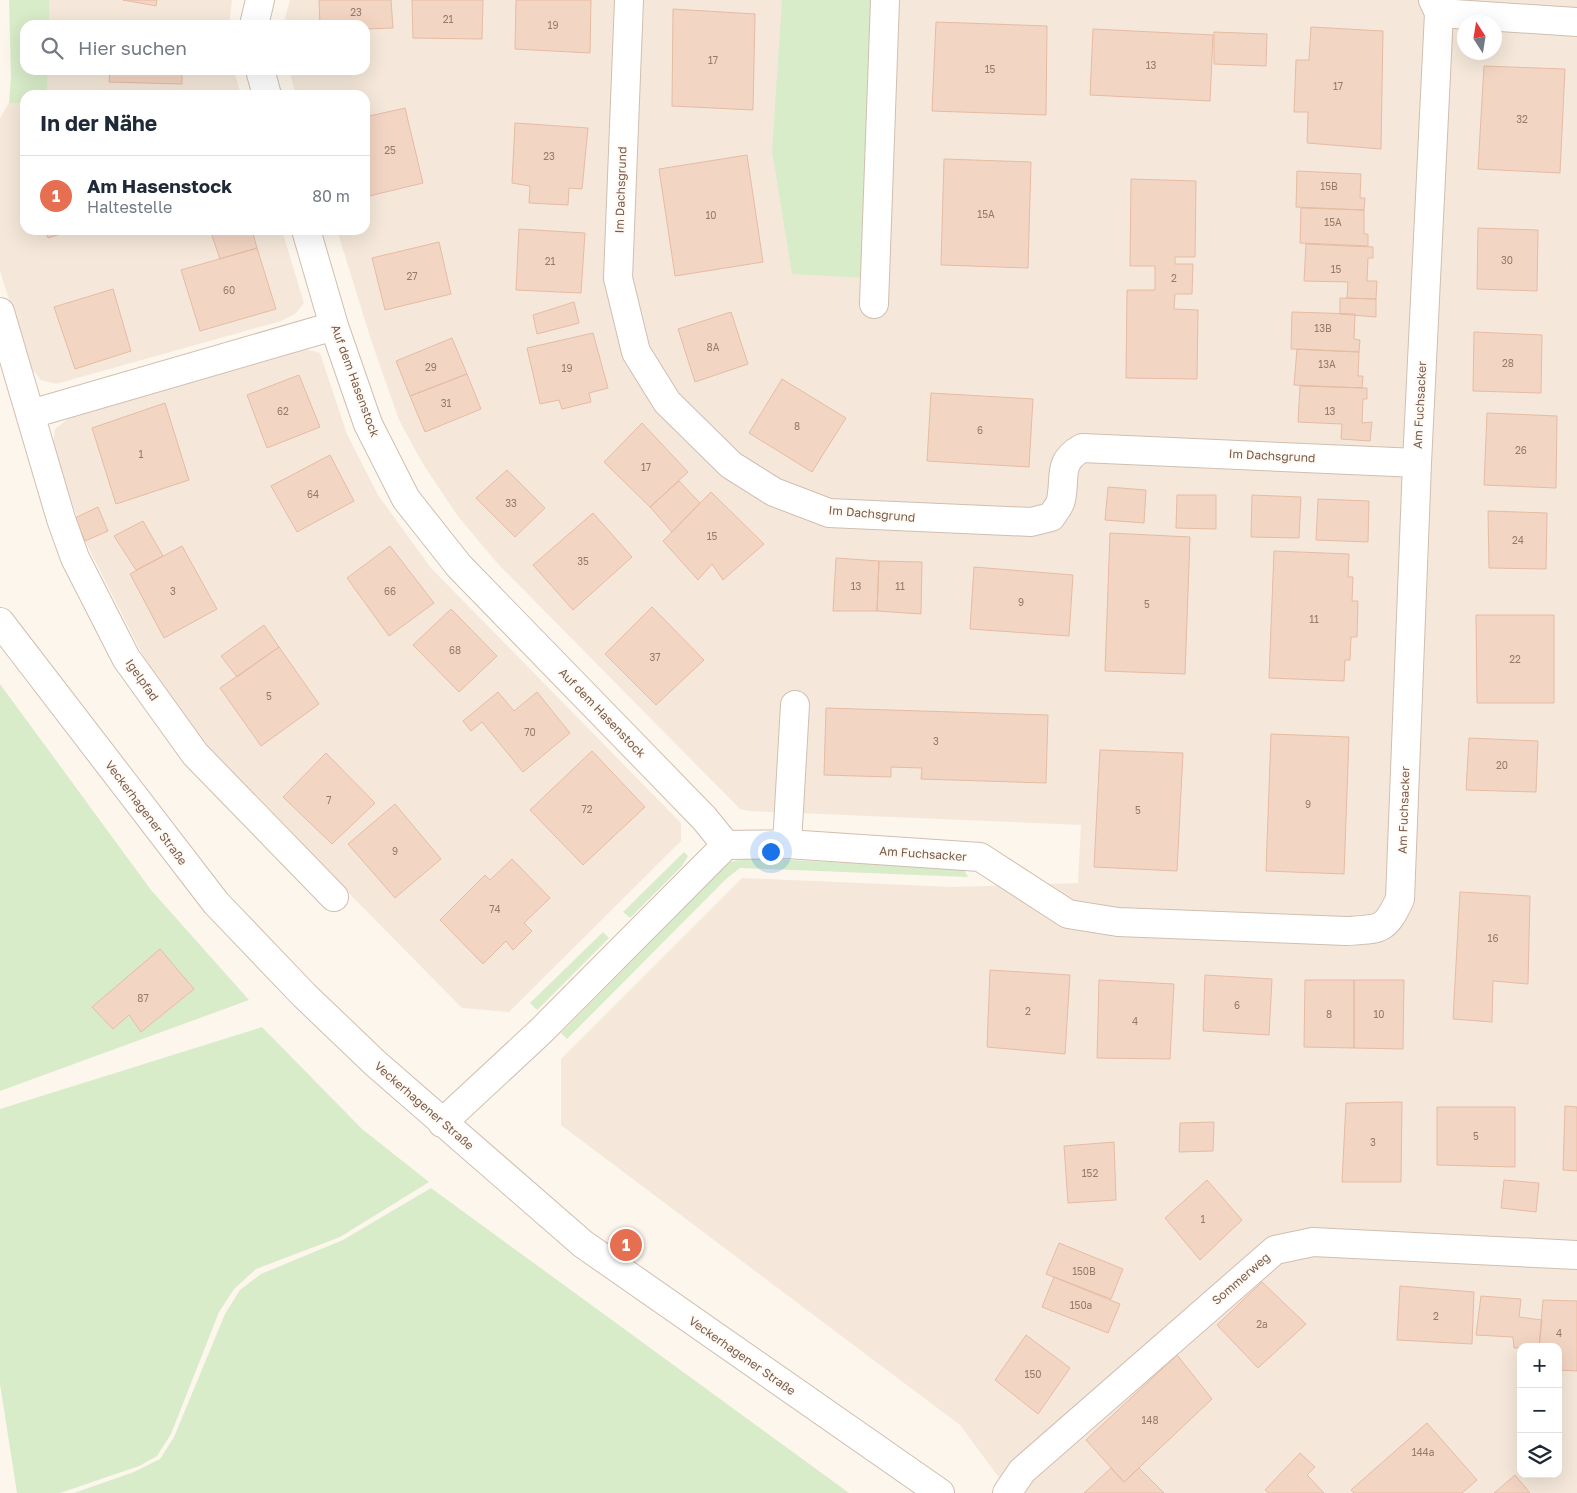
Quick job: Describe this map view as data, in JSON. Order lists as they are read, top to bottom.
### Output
{
  "streets": {
    "street": [
      "Im Dachsgrund",
      "Auf dem Hasenstock",
      "Am Fuchsacker",
      "Igelpfad",
      "Veckerhagener Straße",
      "Sommerweg"
    ]
  },
  "crossings": [
    ["Im Dachsgrund", "Am Fuchsacker"],
    ["Auf dem Hasenstock", "Am Fuchsacker"]
  ],
  "house_numbers": [
    "23",
    "21",
    "19",
    "17",
    "13",
    "15",
    "17",
    "32",
    "25",
    "23",
    "15B",
    "15A",
    "10",
    "15A",
    "30",
    "21",
    "15",
    "27",
    "2",
    "60",
    "13B",
    "8A",
    "28",
    "13A",
    "29",
    "19",
    "31",
    "62",
    "13",
    "8",
    "6",
    "26",
    "1",
    "17",
    "64",
    "33",
    "15",
    "24",
    "35",
    "13",
    "11",
    "3",
    "66",
    "9",
    "5",
    "11",
    "68",
    "37",
    "22",
    "5",
    "70",
    "3",
    "20",
    "7",
    "9",
    "72",
    "5",
    "9",
    "74",
    "16",
    "87",
    "6",
    "2",
    "8",
    "10",
    "4",
    "5",
    "3",
    "152",
    "1",
    "150B",
    "150a",
    "2",
    "2a",
    "4",
    "150",
    "148",
    "144a"
  ],
  "north": "top",
  "page": {
    "search": "Hier suchen",
    "heading": "In der Nähe",
    "list": [
      {
        "mark": "1",
        "name": "Am Hasenstock",
        "note": "Haltestelle",
        "value": "80 m"
      }
    ],
    "pins": "1",
    "map_buttons": ["+", "−"]
  }
}
